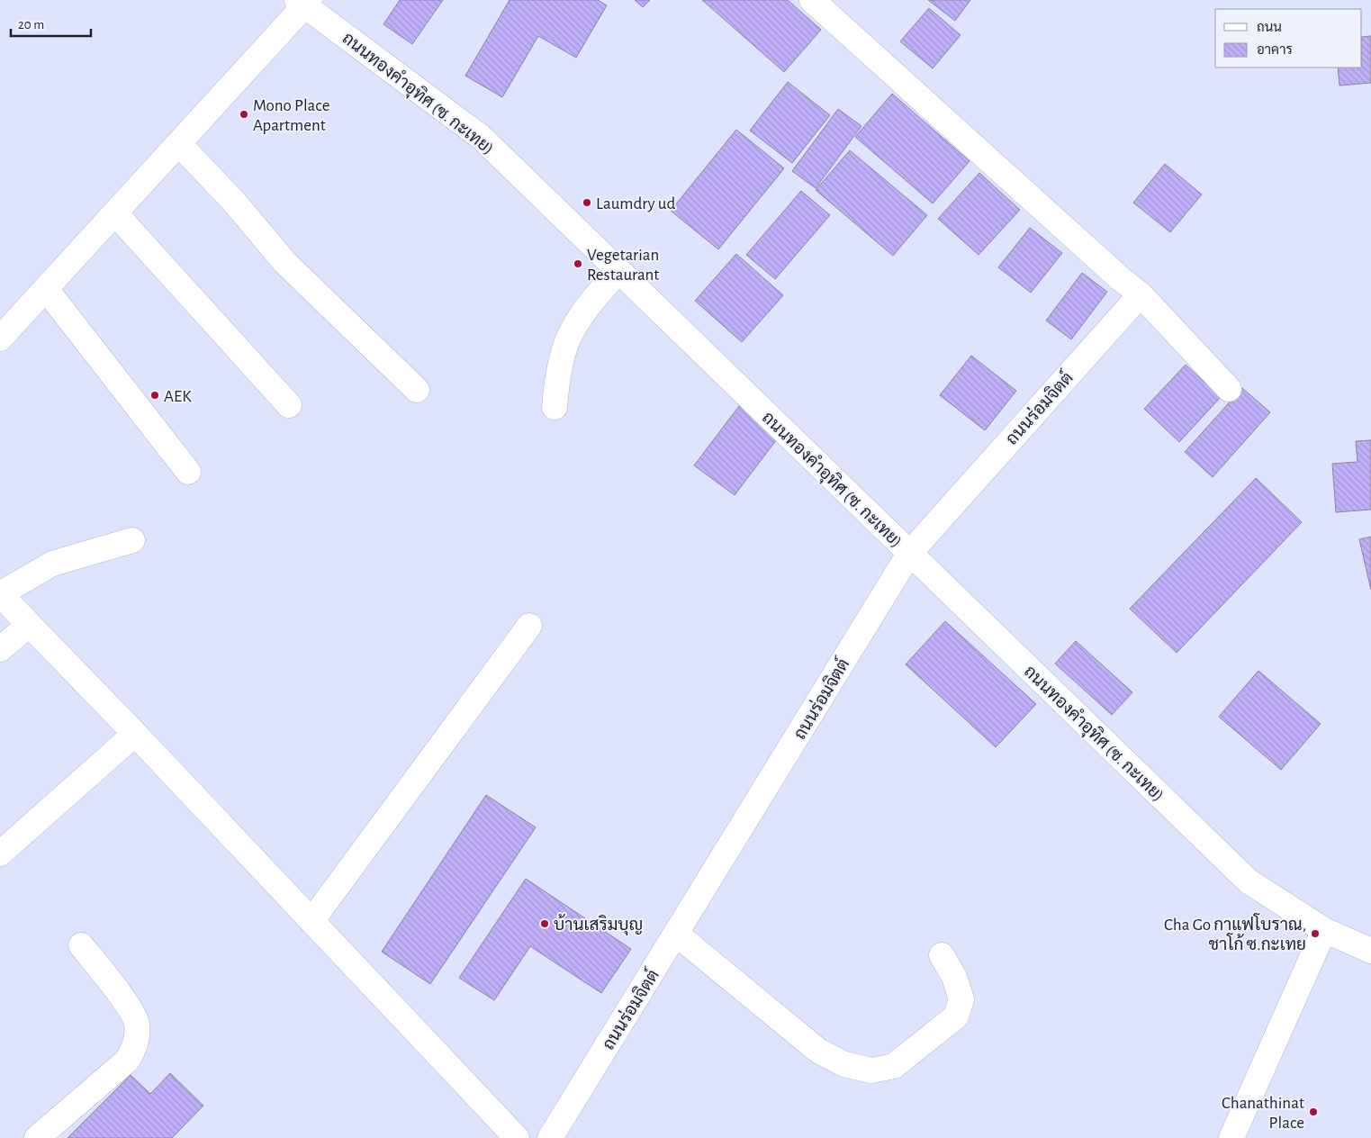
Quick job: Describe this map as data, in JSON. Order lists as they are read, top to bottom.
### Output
{
  "streets": {
    "street": ["ถนนทองคำอุทิศ (ซ. กะเทย)", "ถนนร่อมจิตต์"]
  },
  "crossings": [
    ["ถนนทองคำอุทิศ (ซ. กะเทย)", "ถนนร่อมจิตต์"]
  ],
  "places": [
    "Mono Place Apartment",
    "Laumdry ud",
    "Vegetarian Restaurant",
    "AEK",
    "บ้านเสริมบุญ",
    "Cha Go กาแฟโบราณ, ชาโก้ ซ.กะเทย",
    "Chanathinat Place"
  ],
  "legend": ["ถนน", "อาคาร"],
  "scale_bar": "20 m"
}
